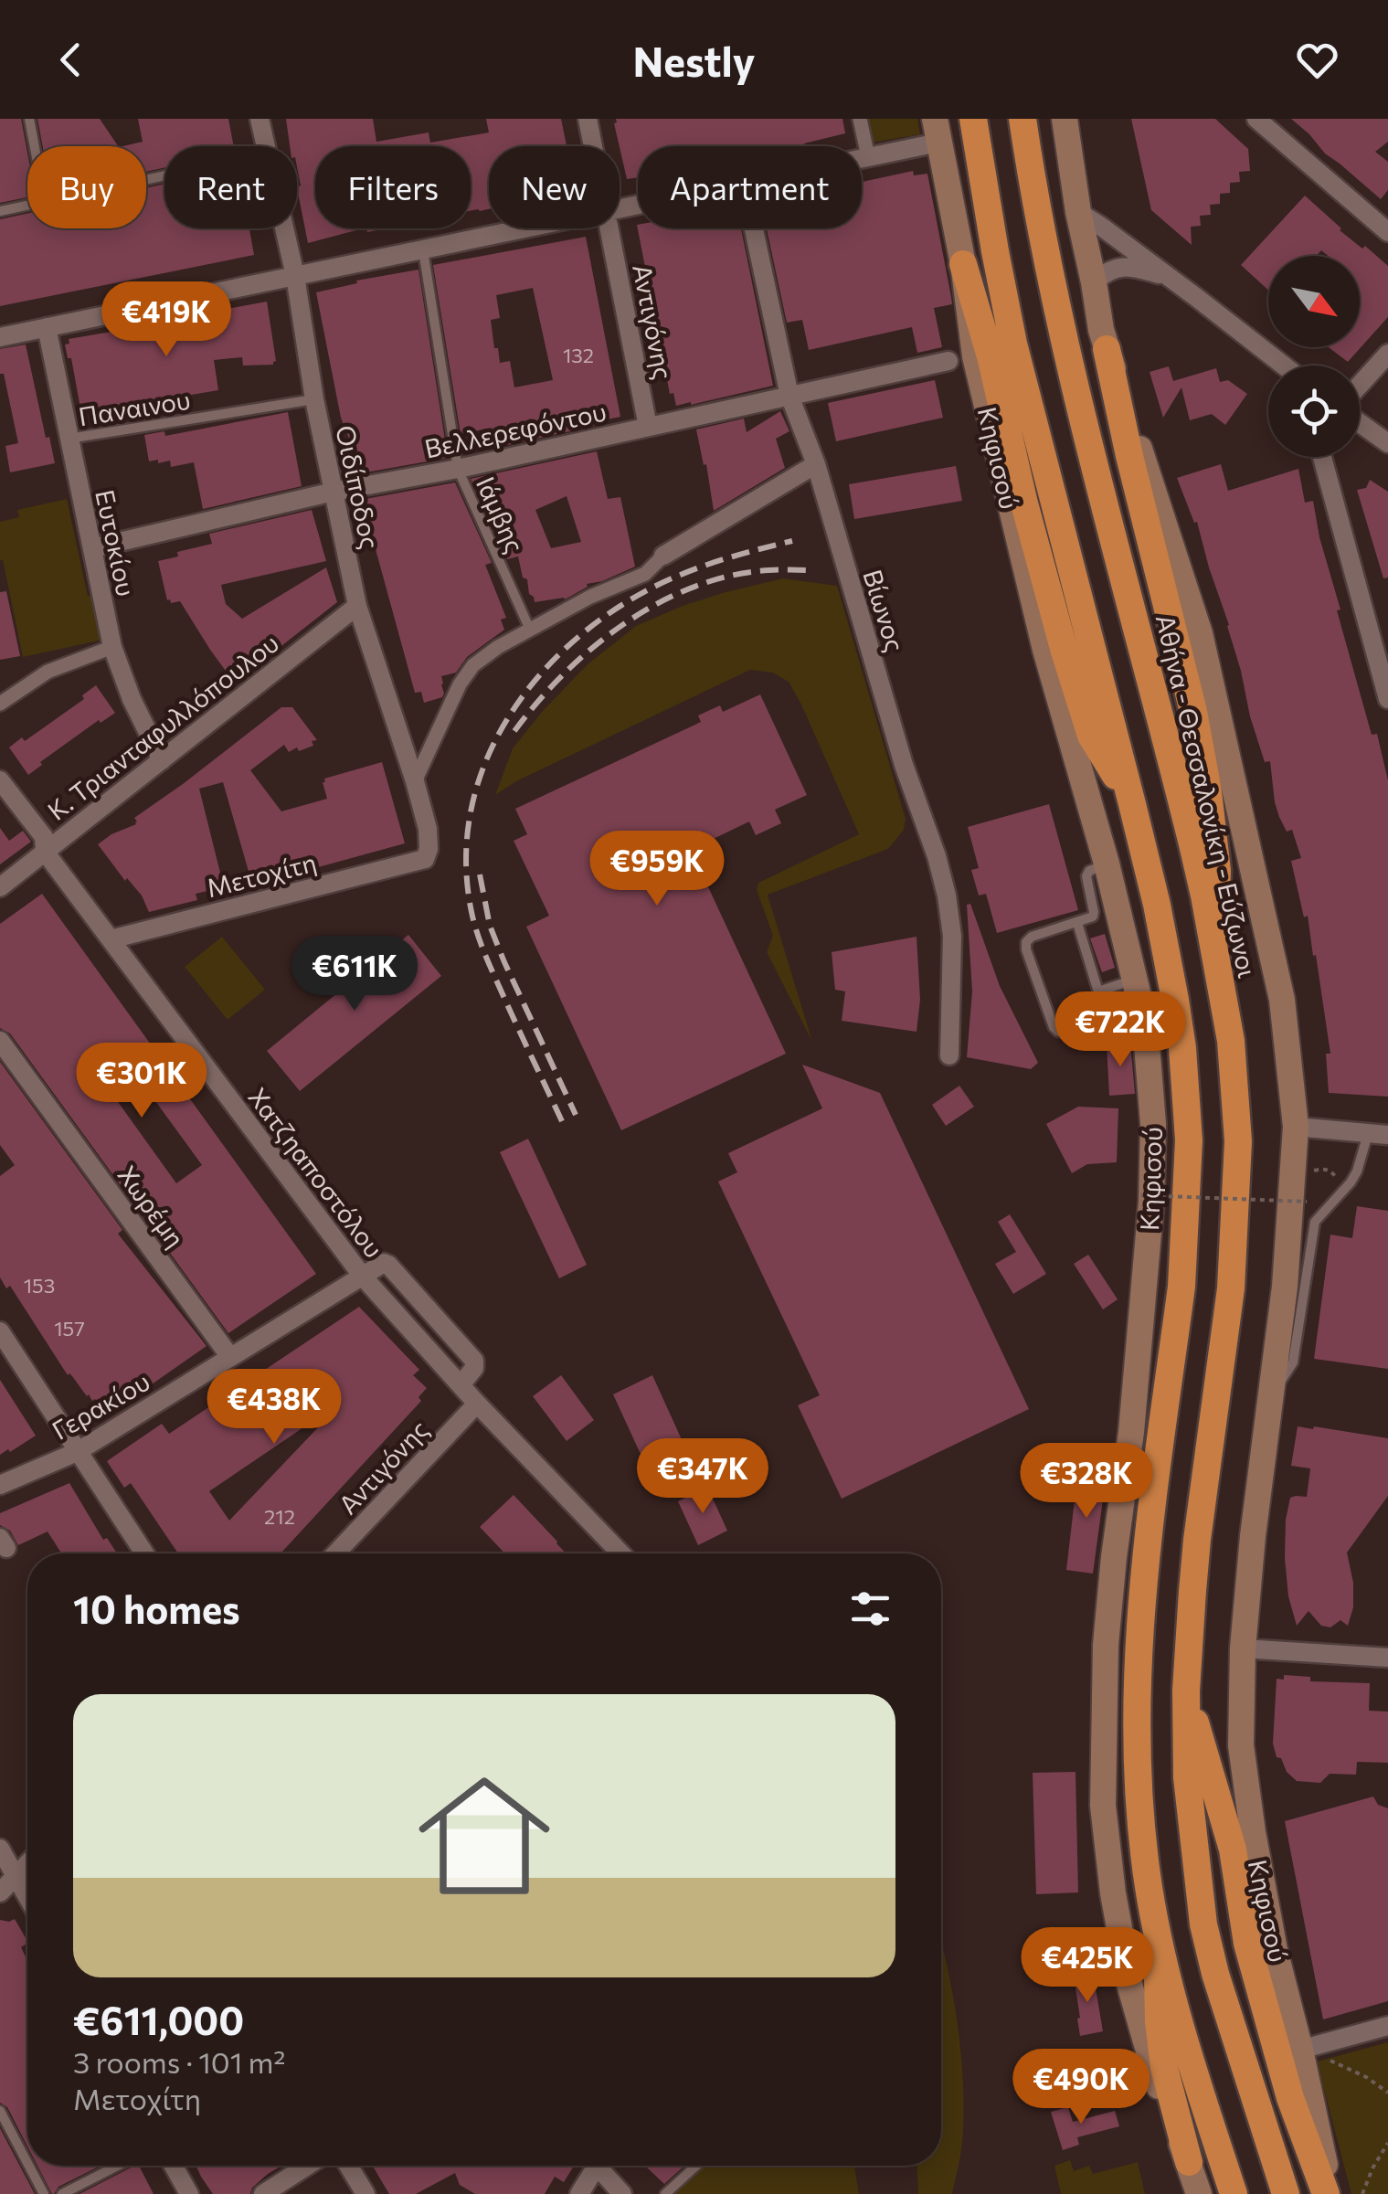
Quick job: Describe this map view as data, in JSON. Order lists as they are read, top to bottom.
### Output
{
  "streets": {
    "highway": ["Αθήνα - Θεσσαλονίκη - Εύζωνοι"],
    "main road": ["Κηφισού"],
    "street": [
      "Αντιγόνης",
      "Βελλερεφόντου",
      "Οιδίποδος",
      "Ευτοκίου",
      "Βίωνος",
      "Κ. Τριανταφυλλόπουλου",
      "Μετοχίτη",
      "Χατζηαποστόλου",
      "Χωρέμη",
      "Γερακίου"
    ],
    "lane": ["Παναινου", "Ιάμβης"]
  },
  "crossings": [
    ["Αντιγόνης", "Βελλερεφόντου"],
    ["Αντιγόνης", "Χατζηαποστόλου"],
    ["Παναινου", "Οιδίποδος"],
    ["Παναινου", "Ευτοκίου"],
    ["Βελλερεφόντου", "Οιδίποδος"],
    ["Βελλερεφόντου", "Ιάμβης"],
    ["Βελλερεφόντου", "Ευτοκίου"],
    ["Βελλερεφόντου", "Βίωνος"],
    ["Οιδίποδος", "Κ. Τριανταφυλλόπουλου"],
    ["Οιδίποδος", "Μετοχίτη"],
    ["Ευτοκίου", "Κ. Τριανταφυλλόπουλου"],
    ["Κ. Τριανταφυλλόπουλου", "Χατζηαποστόλου"],
    ["Μετοχίτη", "Χατζηαποστόλου"],
    ["Χατζηαποστόλου", "Γερακίου"],
    ["Χωρέμη", "Γερακίου"]
  ],
  "house_numbers": [
    "132",
    "153",
    "157",
    "212"
  ],
  "north": "bottom right",
  "page": {
    "header": "Nestly",
    "chip": [
      "Buy",
      "Rent",
      "Filters",
      "New",
      "Apartment"
    ],
    "price": [
      "€419K",
      "€959K",
      "€611K",
      "€722K",
      "€301K",
      "€438K",
      "€347K",
      "€328K",
      "€425K",
      "€490K"
    ],
    "heading": "10 homes",
    "list": [
      {
        "name": "€611,000",
        "note": "3 rooms · 101 m² · Μετοχίτη"
      }
    ]
  }
}
